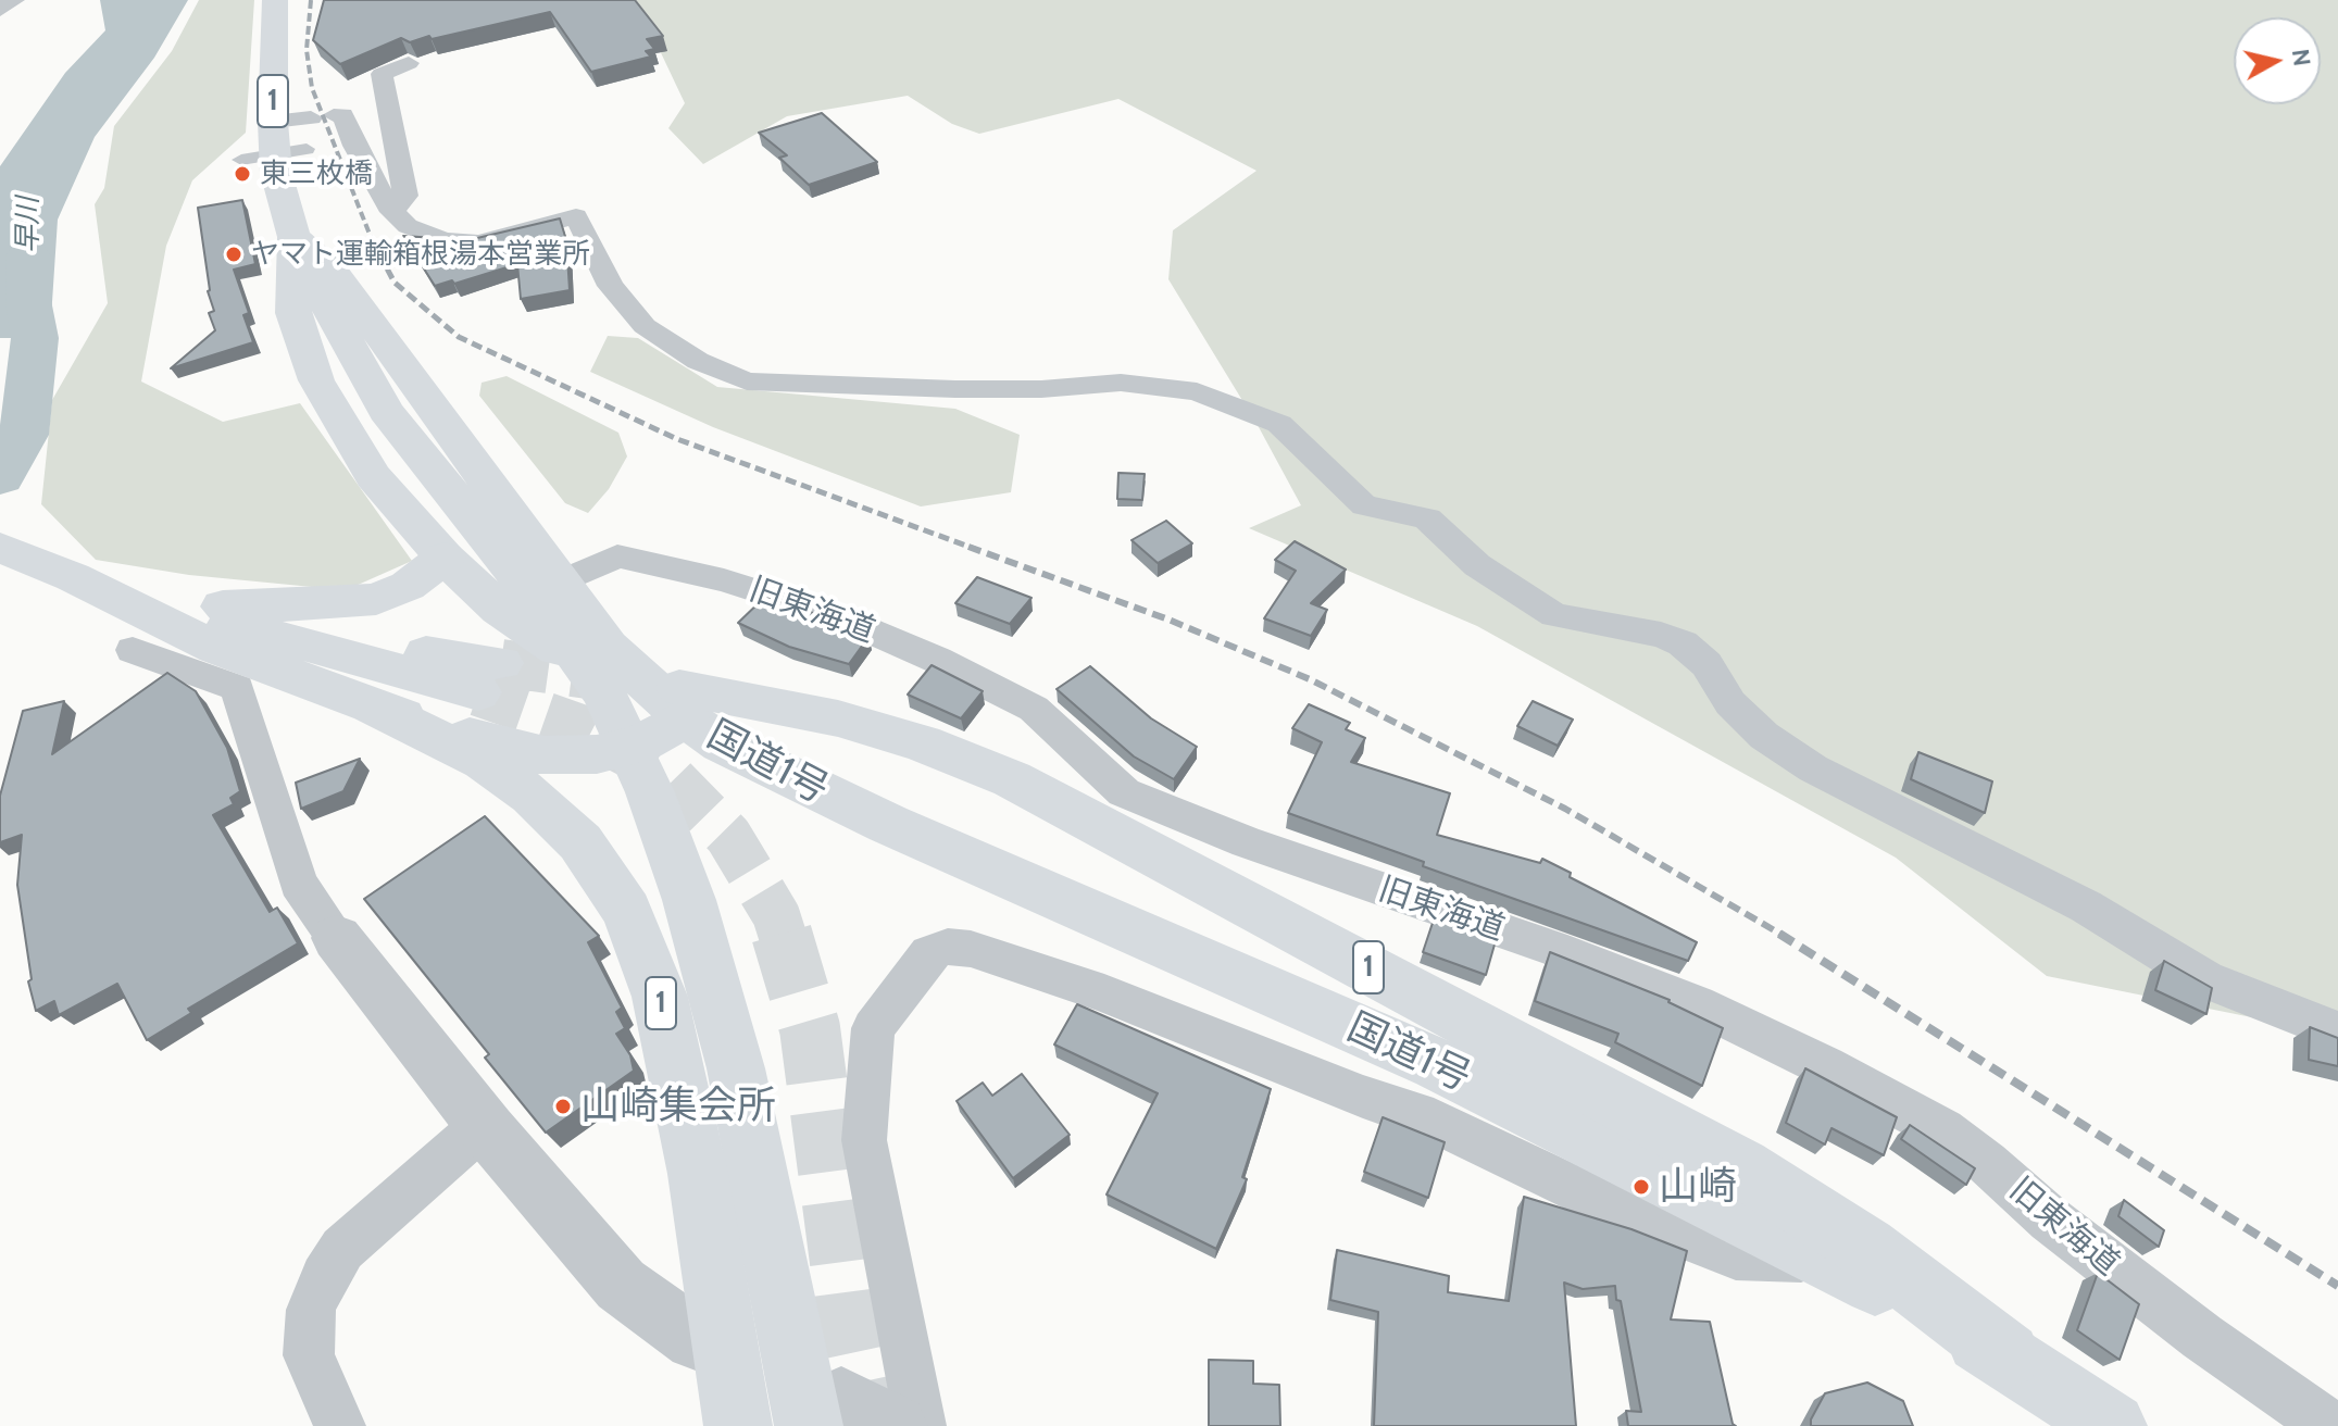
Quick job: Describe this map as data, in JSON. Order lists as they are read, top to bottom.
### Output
{
  "streets": {
    "highway": ["1", "国道1号"],
    "street": ["旧東海道"]
  },
  "crossings": [
    ["1", "国道1号"],
    ["旧東海道", "国道1号"]
  ],
  "water": ["早川"],
  "places": [
    "東三枚橋",
    "ヤマト運輸箱根湯本営業所",
    "山崎集会所",
    "山崎"
  ],
  "north": "right"
}
